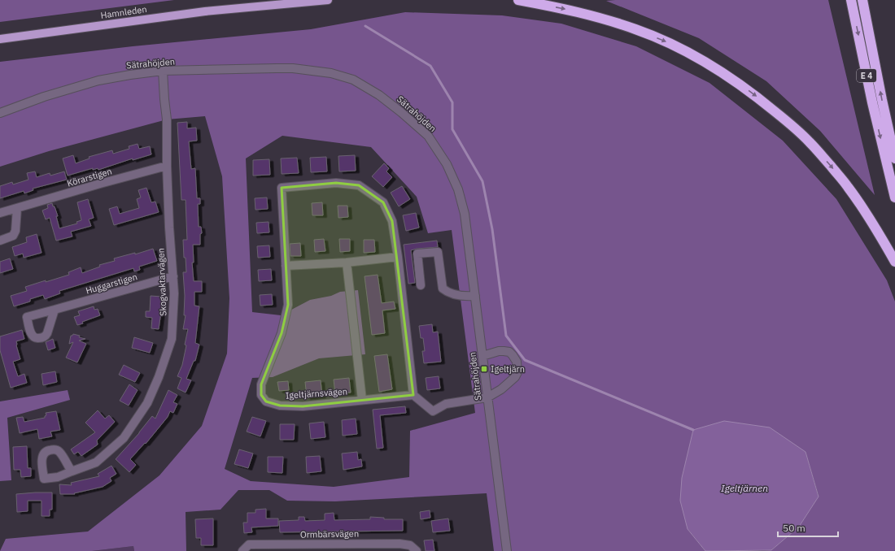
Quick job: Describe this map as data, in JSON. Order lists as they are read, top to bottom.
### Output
{
  "streets": {
    "highway": ["E 4"],
    "main road": ["Hamnleden"],
    "street": [
      "Sätrahöjden",
      "Körarstigen",
      "Skogvaktarvägen",
      "Huggarstigen",
      "Igeltjärnsvägen",
      "Ormbärsvägen"
    ]
  },
  "crossings": [
    ["Sätrahöjden", "Skogvaktarvägen"],
    ["Körarstigen", "Skogvaktarvägen"],
    ["Skogvaktarvägen", "Huggarstigen"]
  ],
  "water": ["Igeltjärnen"],
  "places": {
    "transit": ["Igeltjärn"]
  },
  "scale_bar": "50 m"
}
